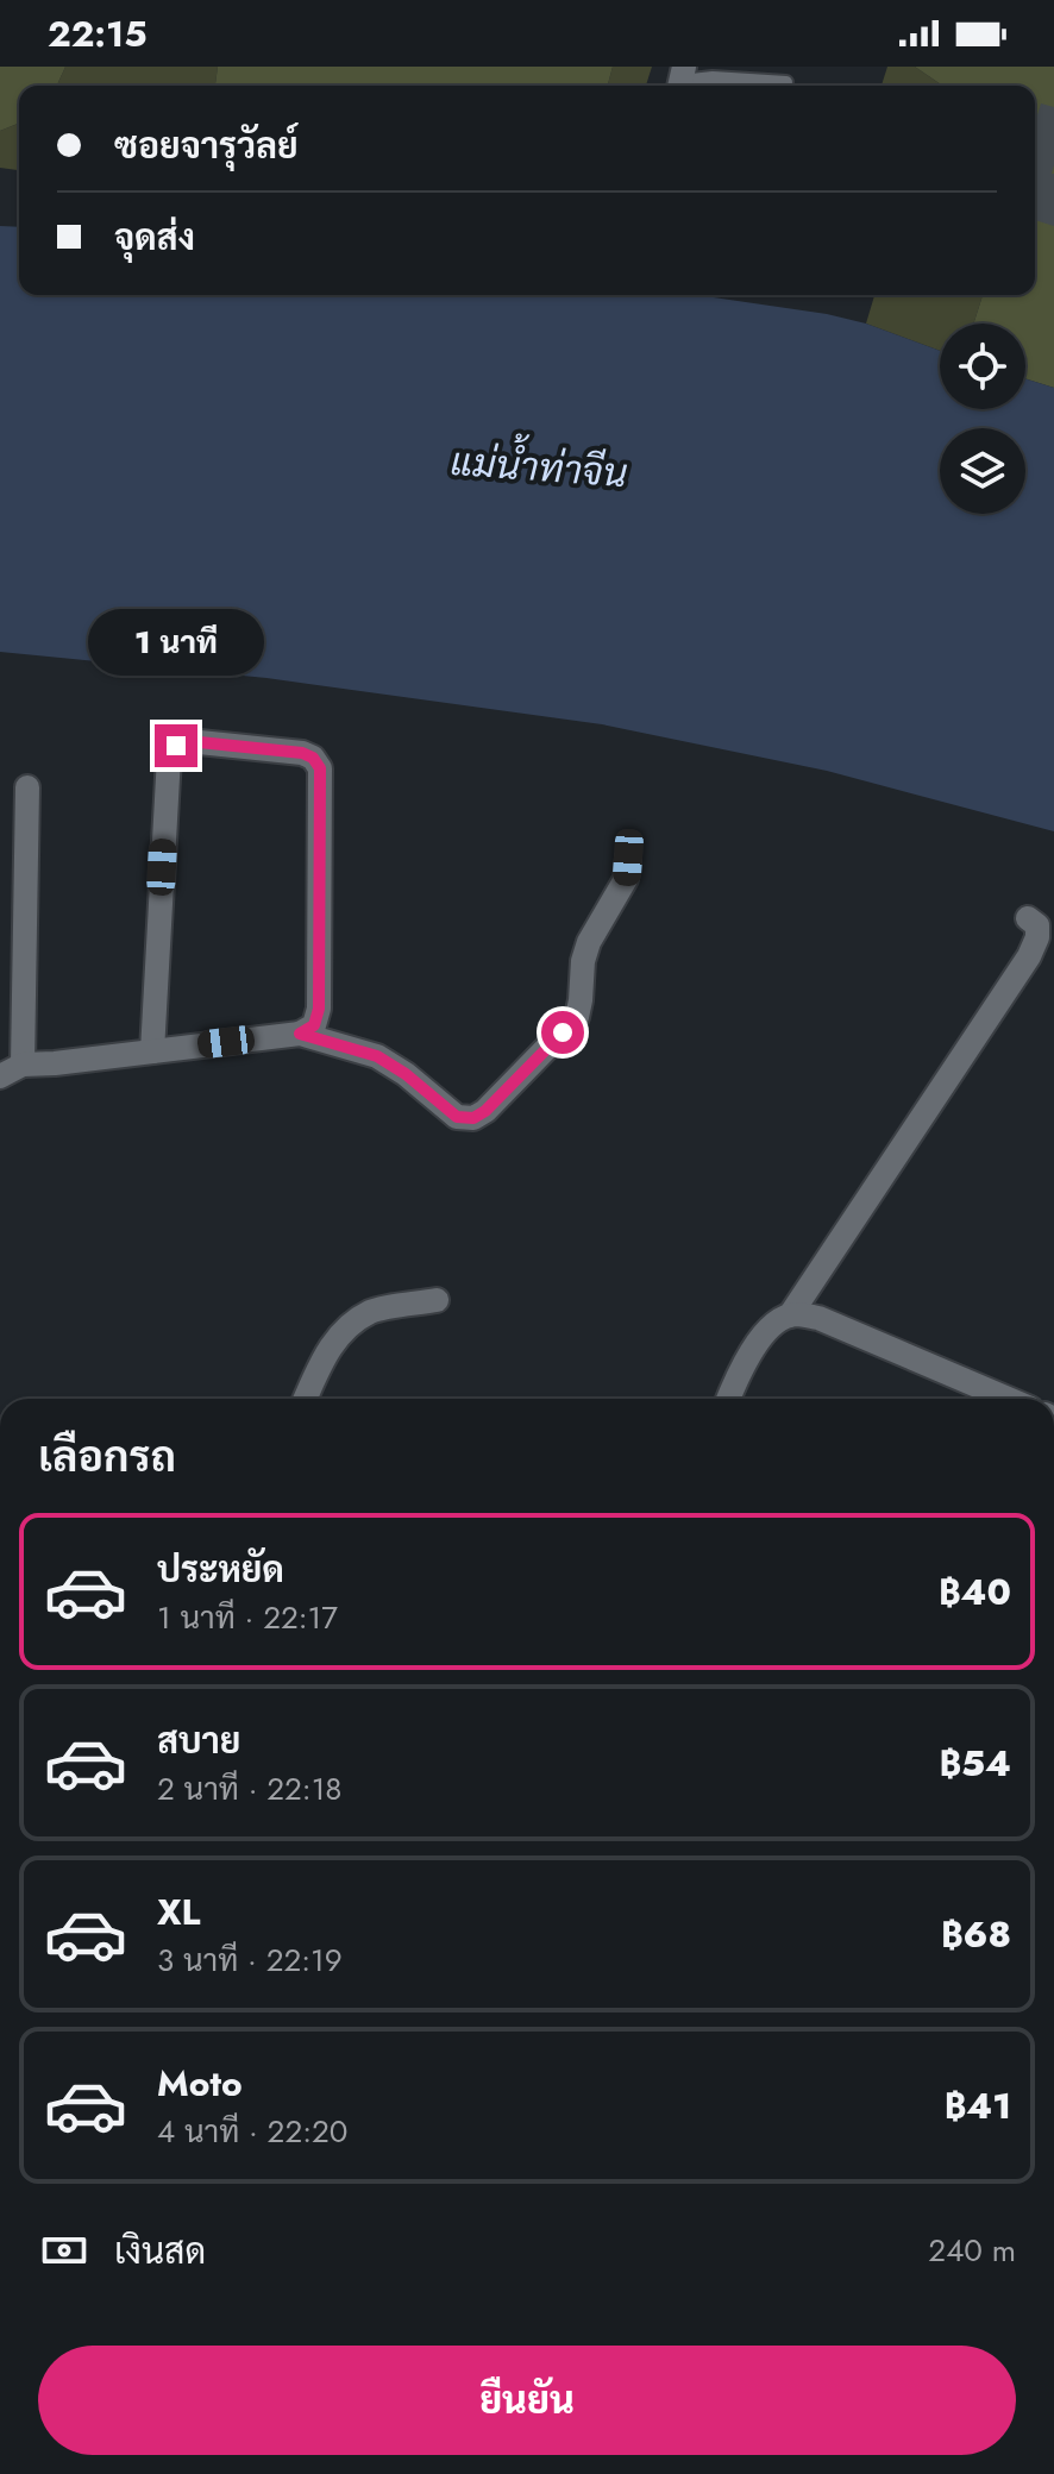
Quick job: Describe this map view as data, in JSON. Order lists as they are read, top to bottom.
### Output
{
  "water": ["แม่น้ำท่าจีน"],
  "page": {
    "status": "22:15",
    "banner": ["ซอยจารุวัลย์", "จุดส่ง"],
    "bubble": "1 นาที",
    "heading": "เลือกรถ",
    "list": [
      {
        "name": "ประหยัด",
        "note": "1 นาที · 22:17",
        "value": "฿40"
      },
      {
        "name": "สบาย",
        "note": "2 นาที · 22:18",
        "value": "฿54"
      },
      {
        "name": "XL",
        "note": "3 นาที · 22:19",
        "value": "฿68"
      },
      {
        "name": "Moto",
        "note": "4 นาที · 22:20",
        "value": "฿41"
      }
    ],
    "pay": ["เงินสด", "240 m"],
    "buttons": "ยืนยัน"
  }
}
